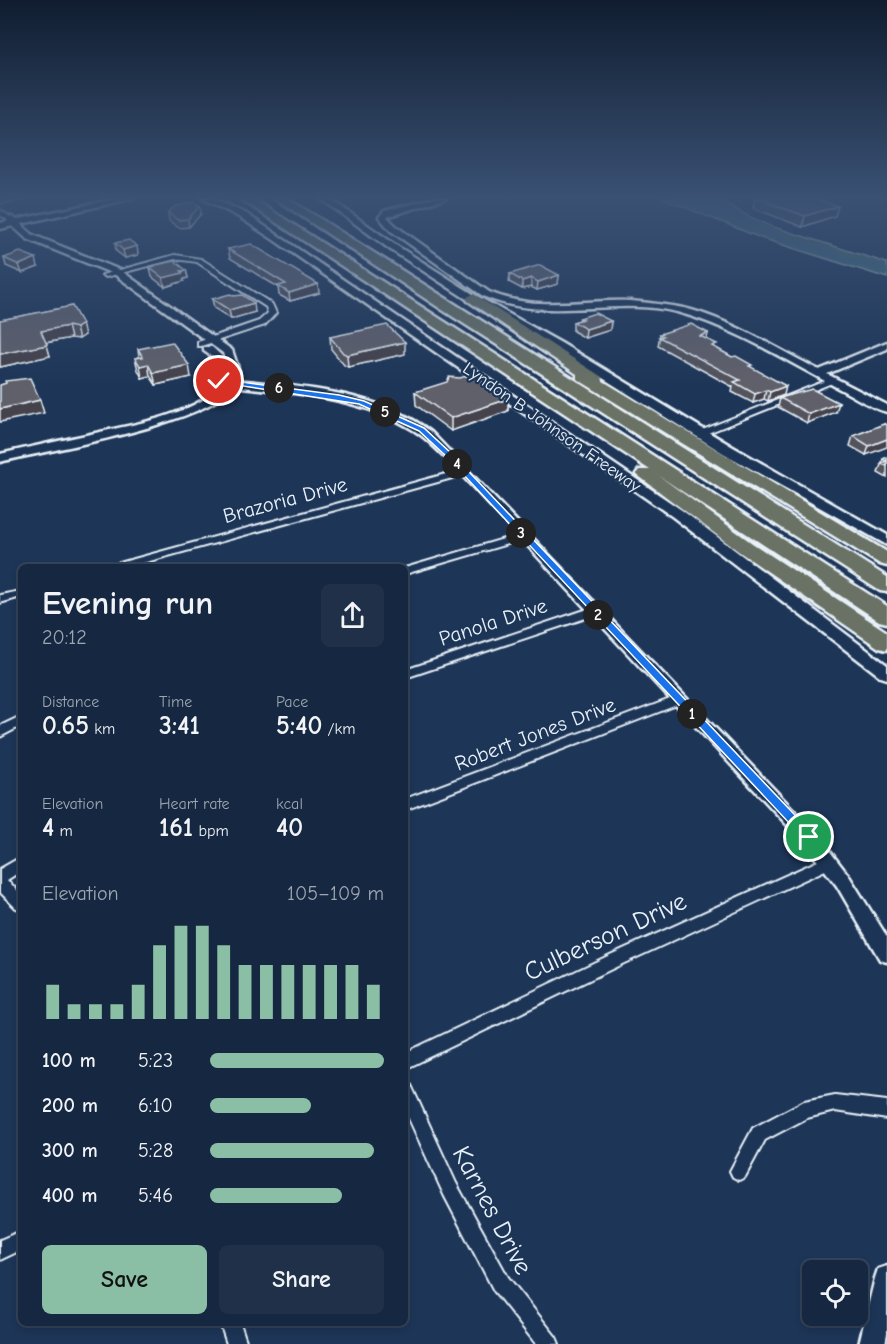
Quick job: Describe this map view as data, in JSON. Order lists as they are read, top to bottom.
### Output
{
  "streets": {
    "highway": ["Lyndon B Johnson Freeway"],
    "street": [
      "Brazoria Drive",
      "Panola Drive",
      "Robert Jones Drive",
      "Culberson Drive",
      "Karnes Drive"
    ]
  },
  "page": {
    "pins": [
      "6",
      "5",
      "4",
      "3",
      "2",
      "1"
    ],
    "heading": ["Evening run", "20:12"],
    "stats": [
      ["Distance", "0.65 km"],
      ["Time", "3:41"],
      ["Pace", "5:40 /km"],
      ["Elevation", "4 m"],
      ["Heart rate", "161 bpm"],
      ["kcal", "40"]
    ],
    "chart": ["Elevation", "105–109 m"],
    "list": [
      {
        "name": "100 m",
        "note": "5:23"
      },
      {
        "name": "200 m",
        "note": "6:10"
      },
      {
        "name": "300 m",
        "note": "5:28"
      },
      {
        "name": "400 m",
        "note": "5:46"
      }
    ],
    "buttons": ["Save", "Share"]
  }
}
